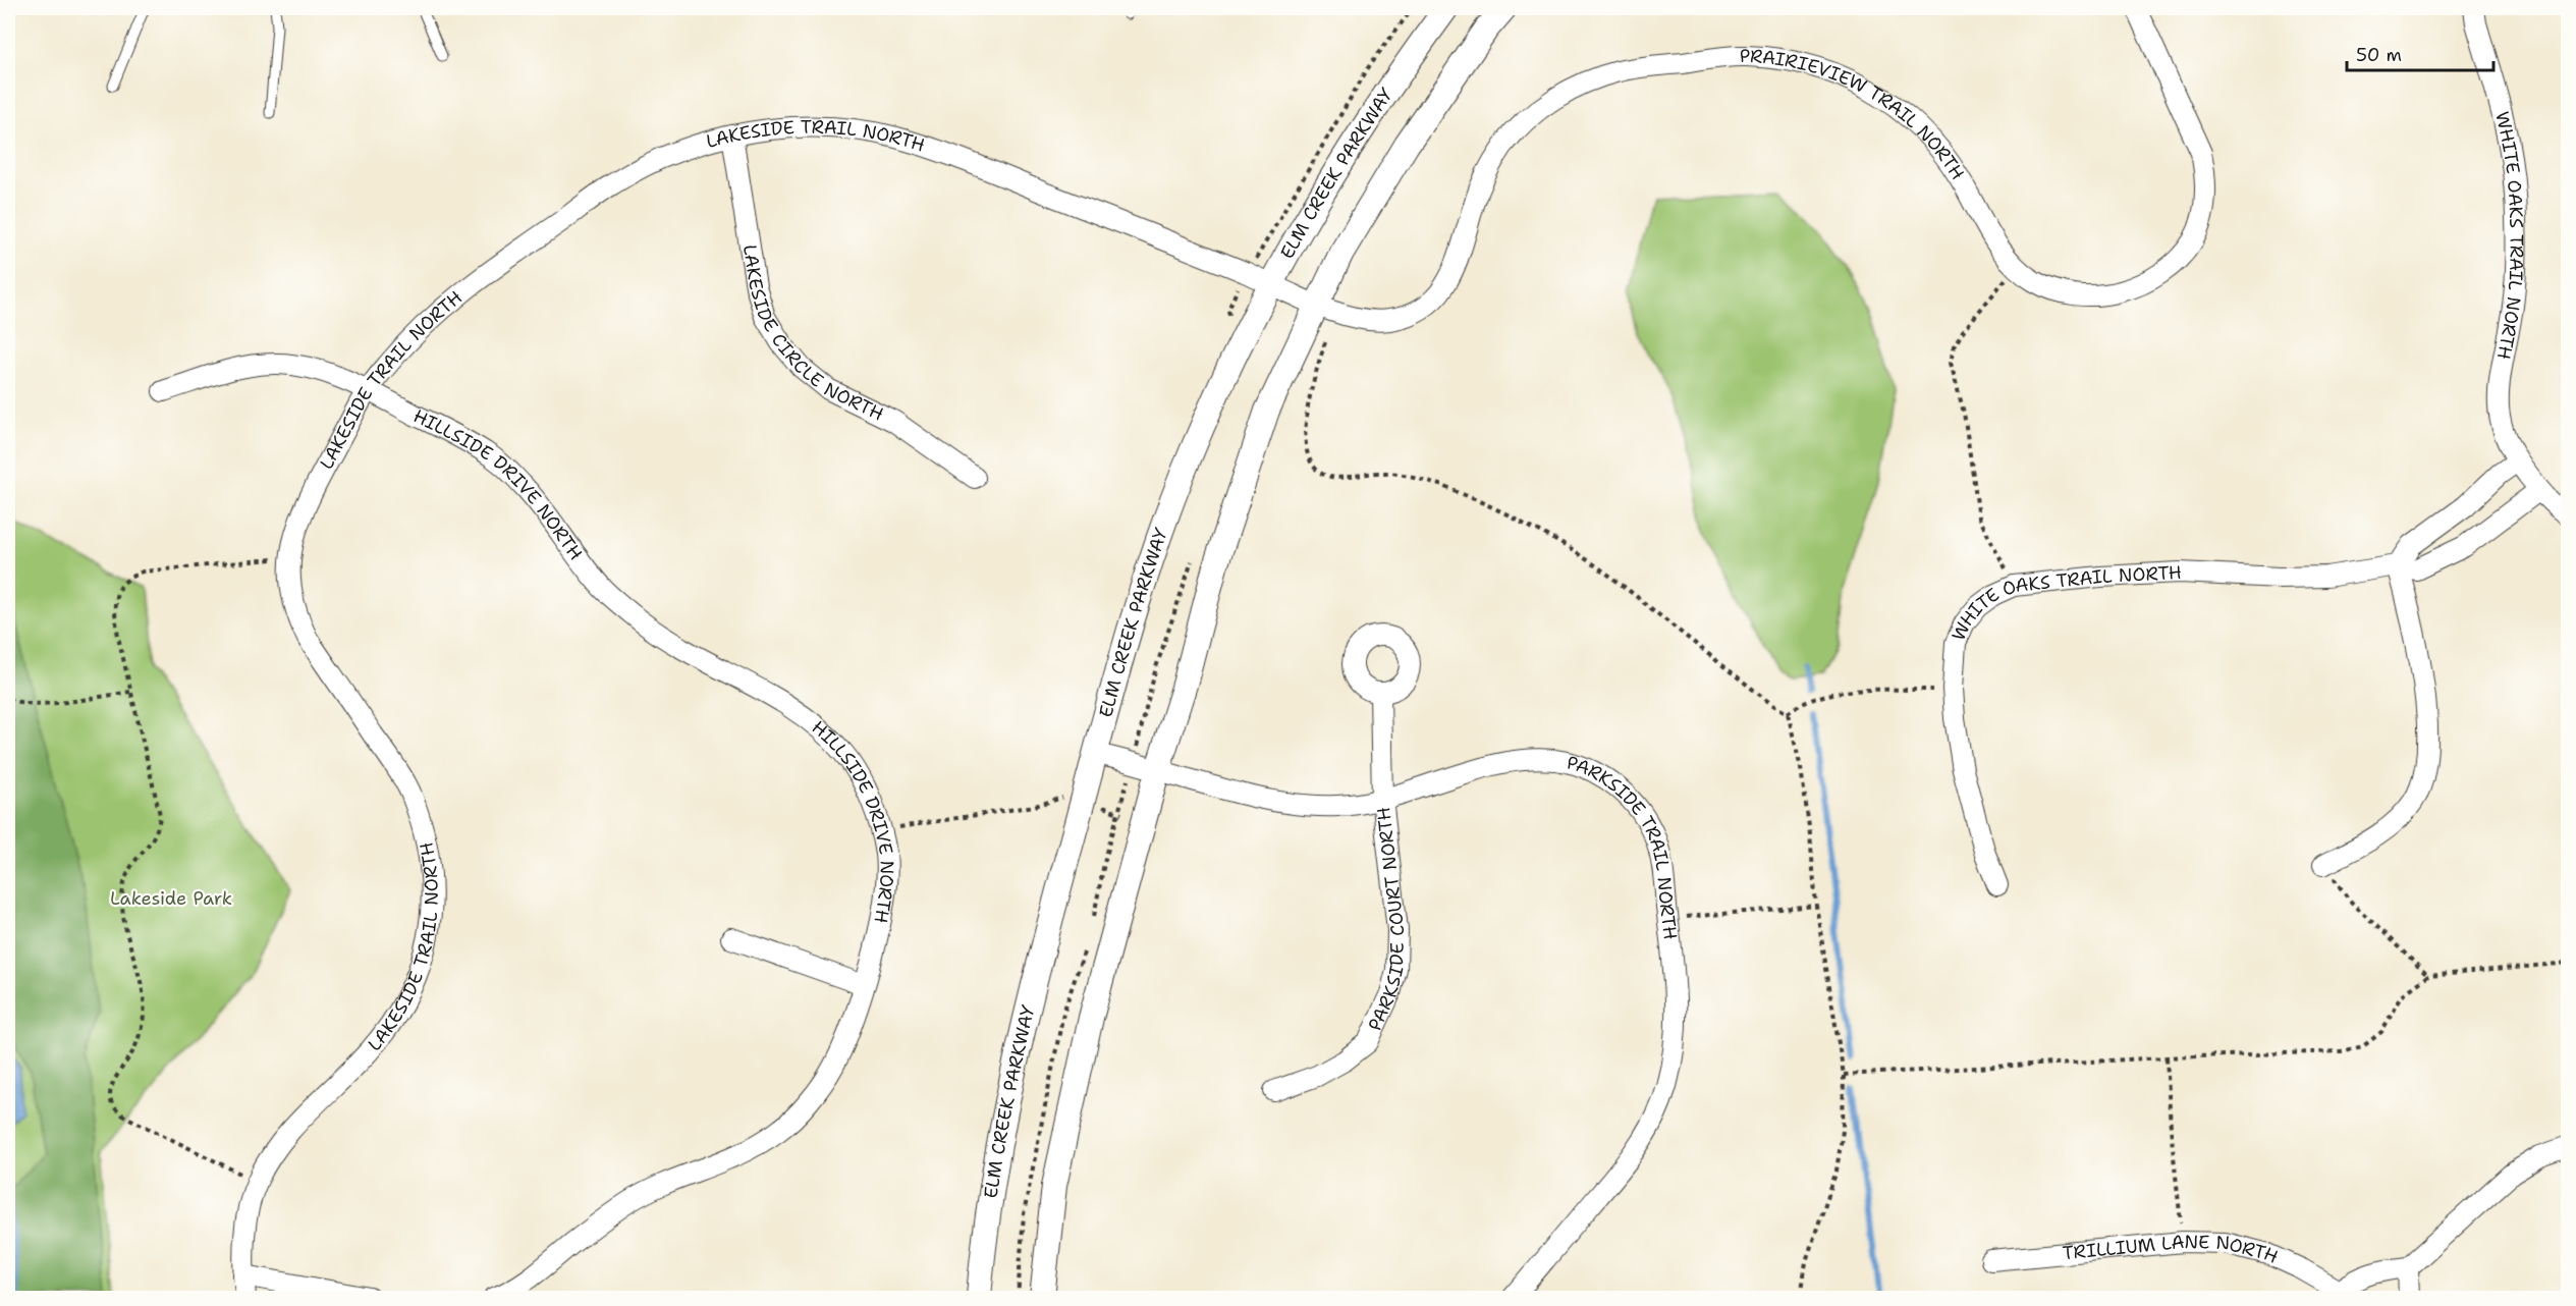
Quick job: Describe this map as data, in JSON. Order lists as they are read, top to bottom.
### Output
{
  "streets": {
    "street": [
      "PRAIRIEVIEW TRAIL NORTH",
      "LAKESIDE TRAIL NORTH",
      "ELM CREEK PARKWAY",
      "WHITE OAKS TRAIL NORTH",
      "LAKESIDE CIRCLE NORTH",
      "HILLSIDE DRIVE NORTH",
      "PARKSIDE TRAIL NORTH",
      "PARKSIDE COURT NORTH",
      "TRILLIUM LANE NORTH"
    ]
  },
  "crossings": [
    ["PRAIRIEVIEW TRAIL NORTH", "LAKESIDE TRAIL NORTH"],
    ["LAKESIDE TRAIL NORTH", "ELM CREEK PARKWAY"],
    ["LAKESIDE TRAIL NORTH", "LAKESIDE CIRCLE NORTH"],
    ["LAKESIDE TRAIL NORTH", "HILLSIDE DRIVE NORTH"],
    ["ELM CREEK PARKWAY", "PARKSIDE TRAIL NORTH"],
    ["PARKSIDE TRAIL NORTH", "PARKSIDE COURT NORTH"]
  ],
  "parks": ["Lakeside Park"],
  "scale_bar": "50 m"
}
